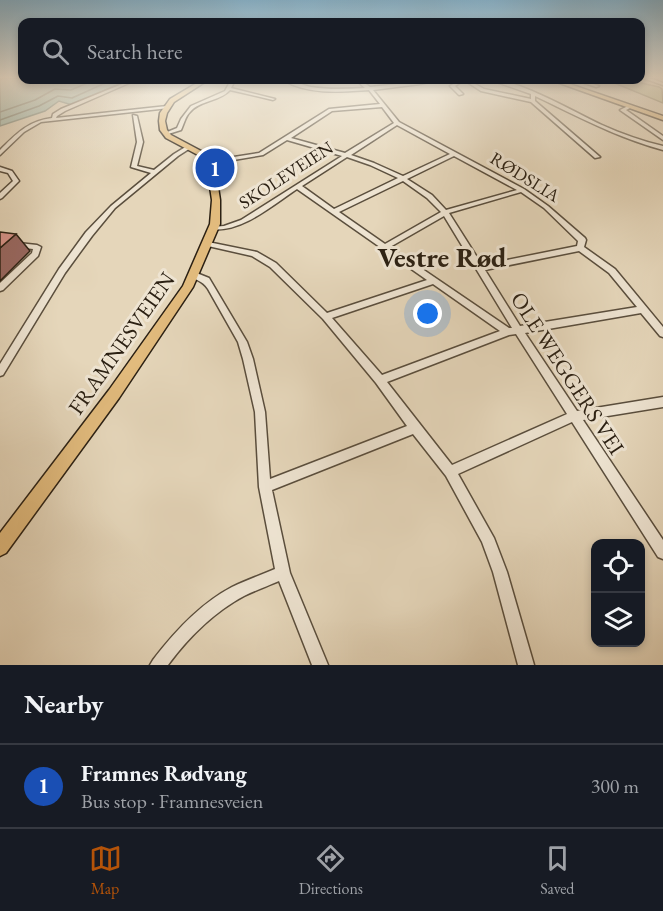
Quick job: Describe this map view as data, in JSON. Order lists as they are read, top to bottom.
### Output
{
  "streets": {
    "main road": ["FRAMNESVEIEN"],
    "street": ["SKOLEVEIEN", "RØDSLIA", "OLE WEGGERS VEI"]
  },
  "crossings": [
    ["SKOLEVEIEN", "RØDSLIA"],
    ["SKOLEVEIEN", "FRAMNESVEIEN"],
    ["SKOLEVEIEN", "OLE WEGGERS VEI"]
  ],
  "districts": ["Vestre Rød"],
  "page": {
    "search": "Search here",
    "pins": "1",
    "heading": "Nearby",
    "list": [
      {
        "mark": "1",
        "name": "Framnes Rødvang",
        "note": "Bus stop · Framnesveien",
        "value": "300 m"
      }
    ],
    "nav": ["Map", "Directions", "Saved"]
  }
}
